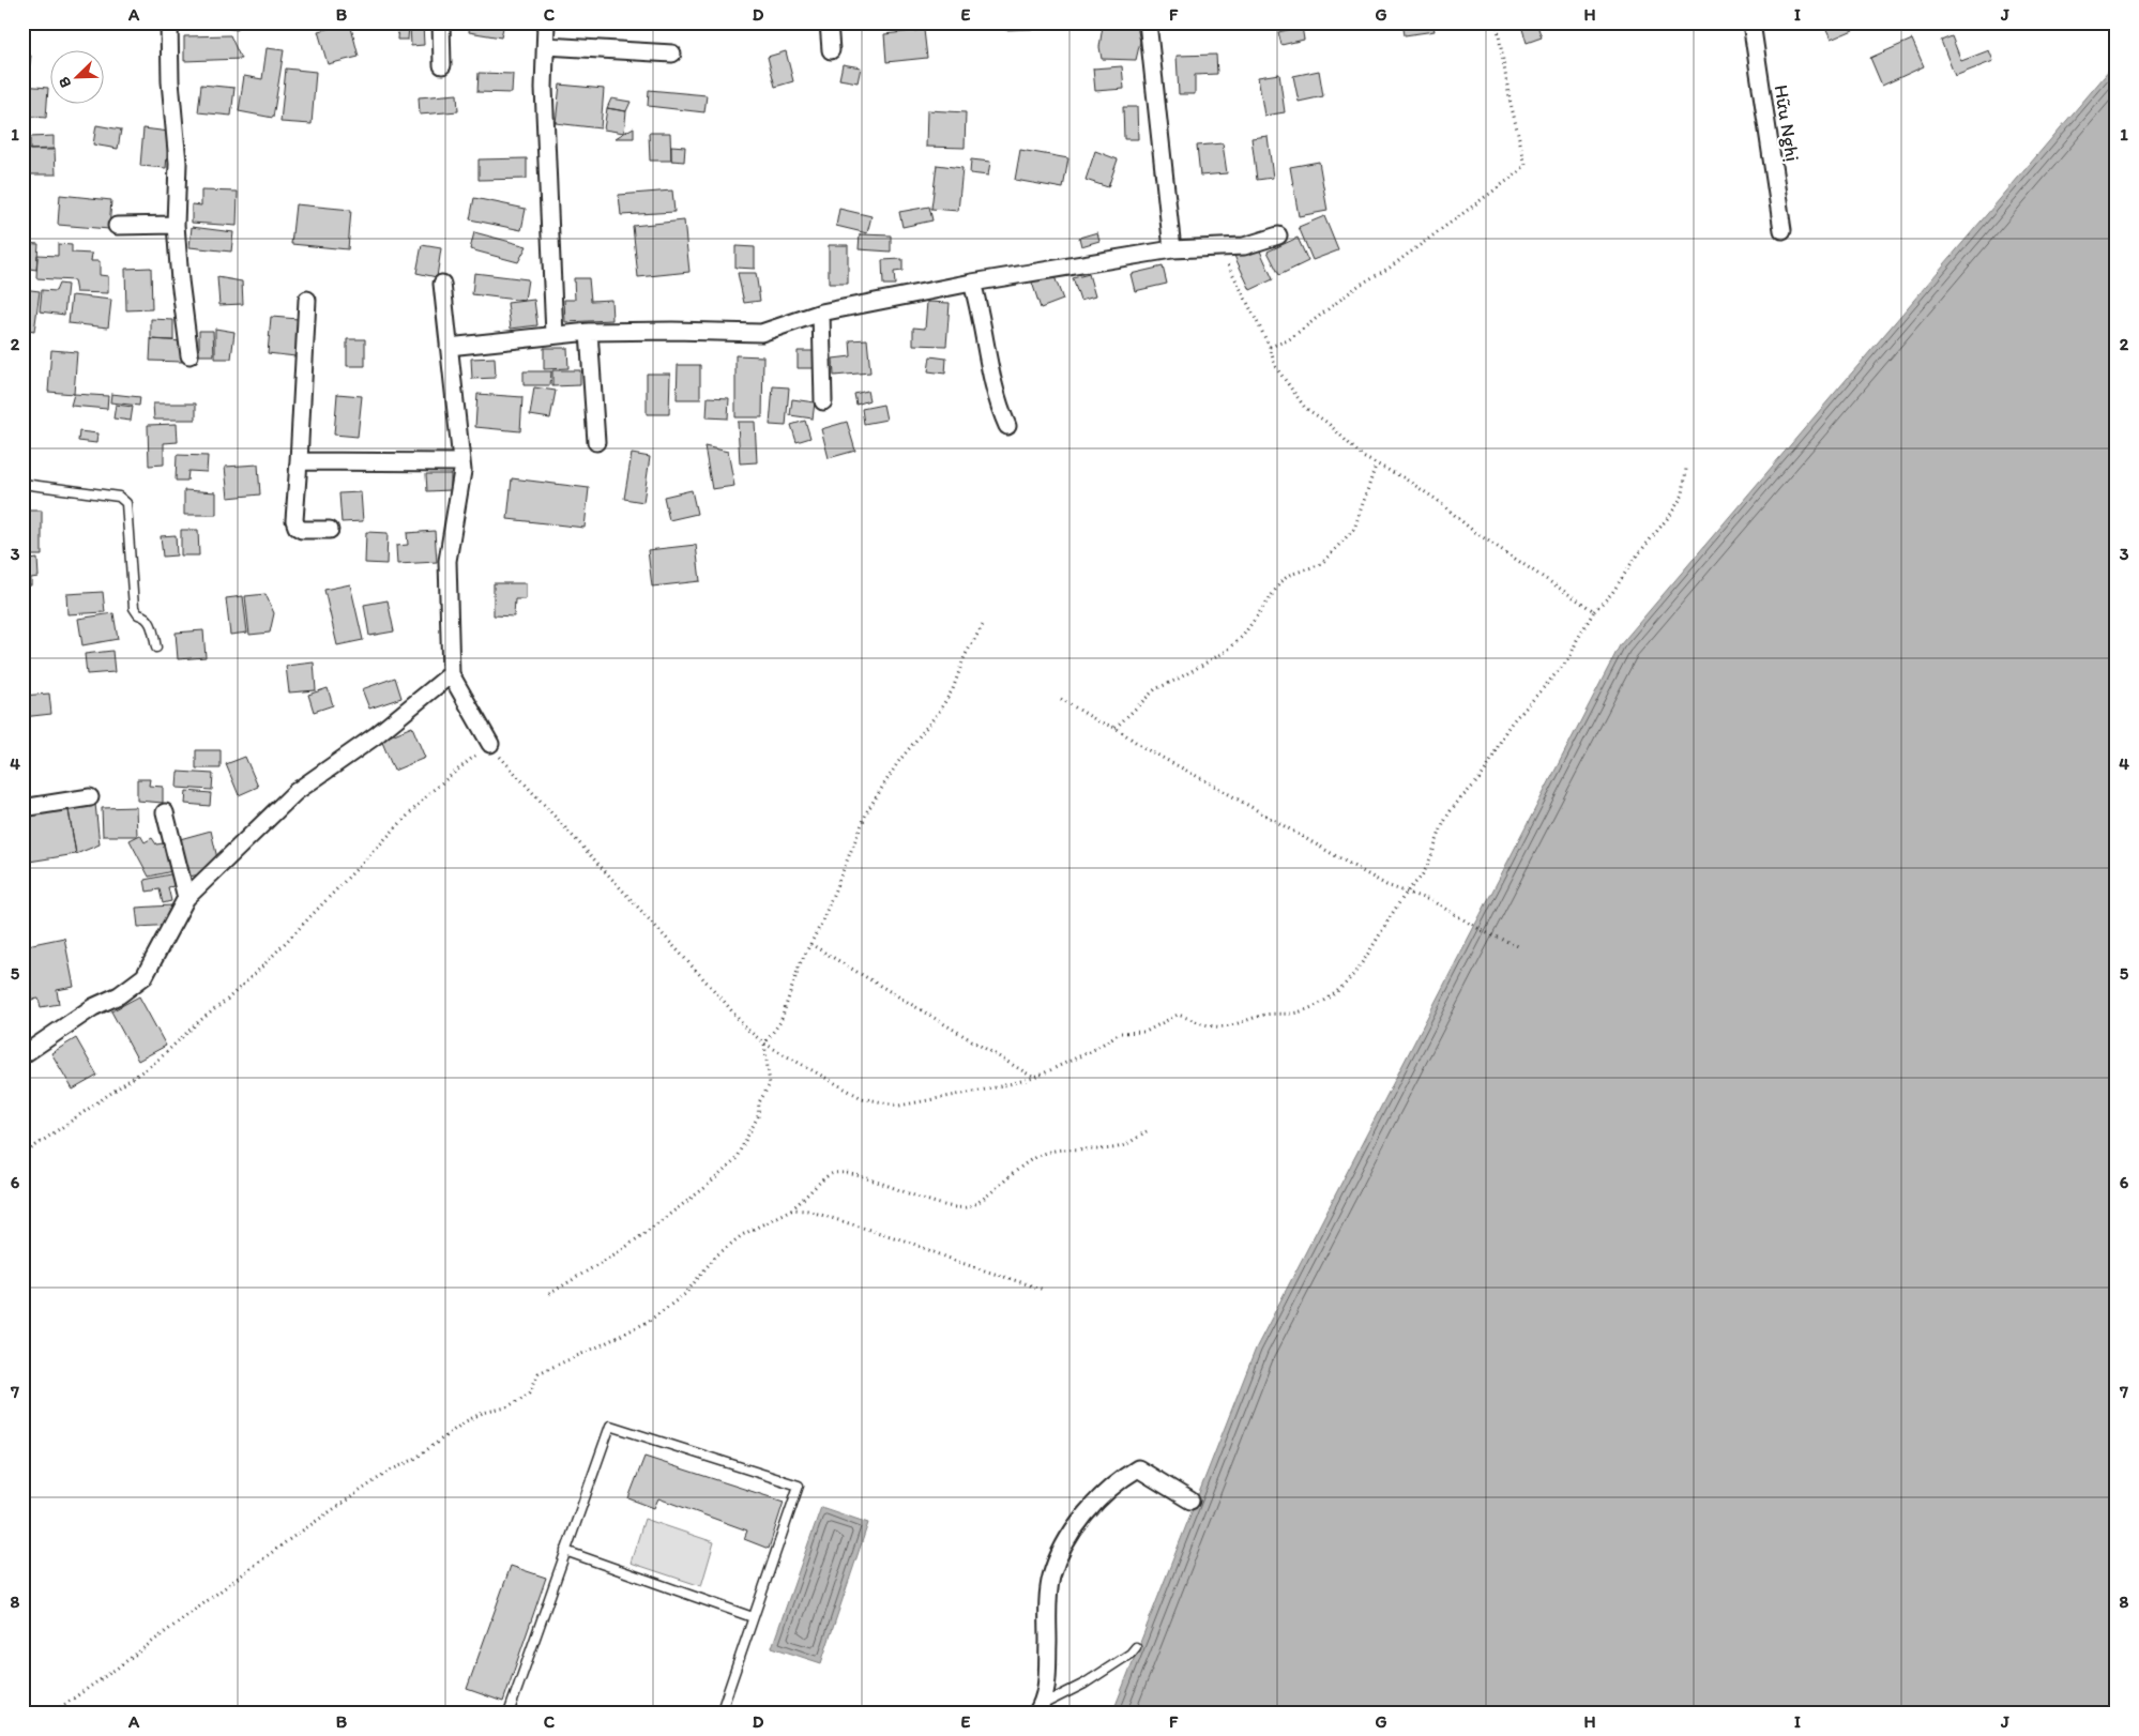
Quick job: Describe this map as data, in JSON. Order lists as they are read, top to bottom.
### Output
{
  "streets": {
    "street": ["Hữu Nghị"]
  },
  "north": "bottom left",
  "grid": {
    "columns": [
      "A",
      "B",
      "C",
      "D",
      "E",
      "F",
      "G",
      "H",
      "I",
      "J"
    ],
    "rows": [
      "1",
      "2",
      "3",
      "4",
      "5",
      "6",
      "7",
      "8"
    ]
  }
}
